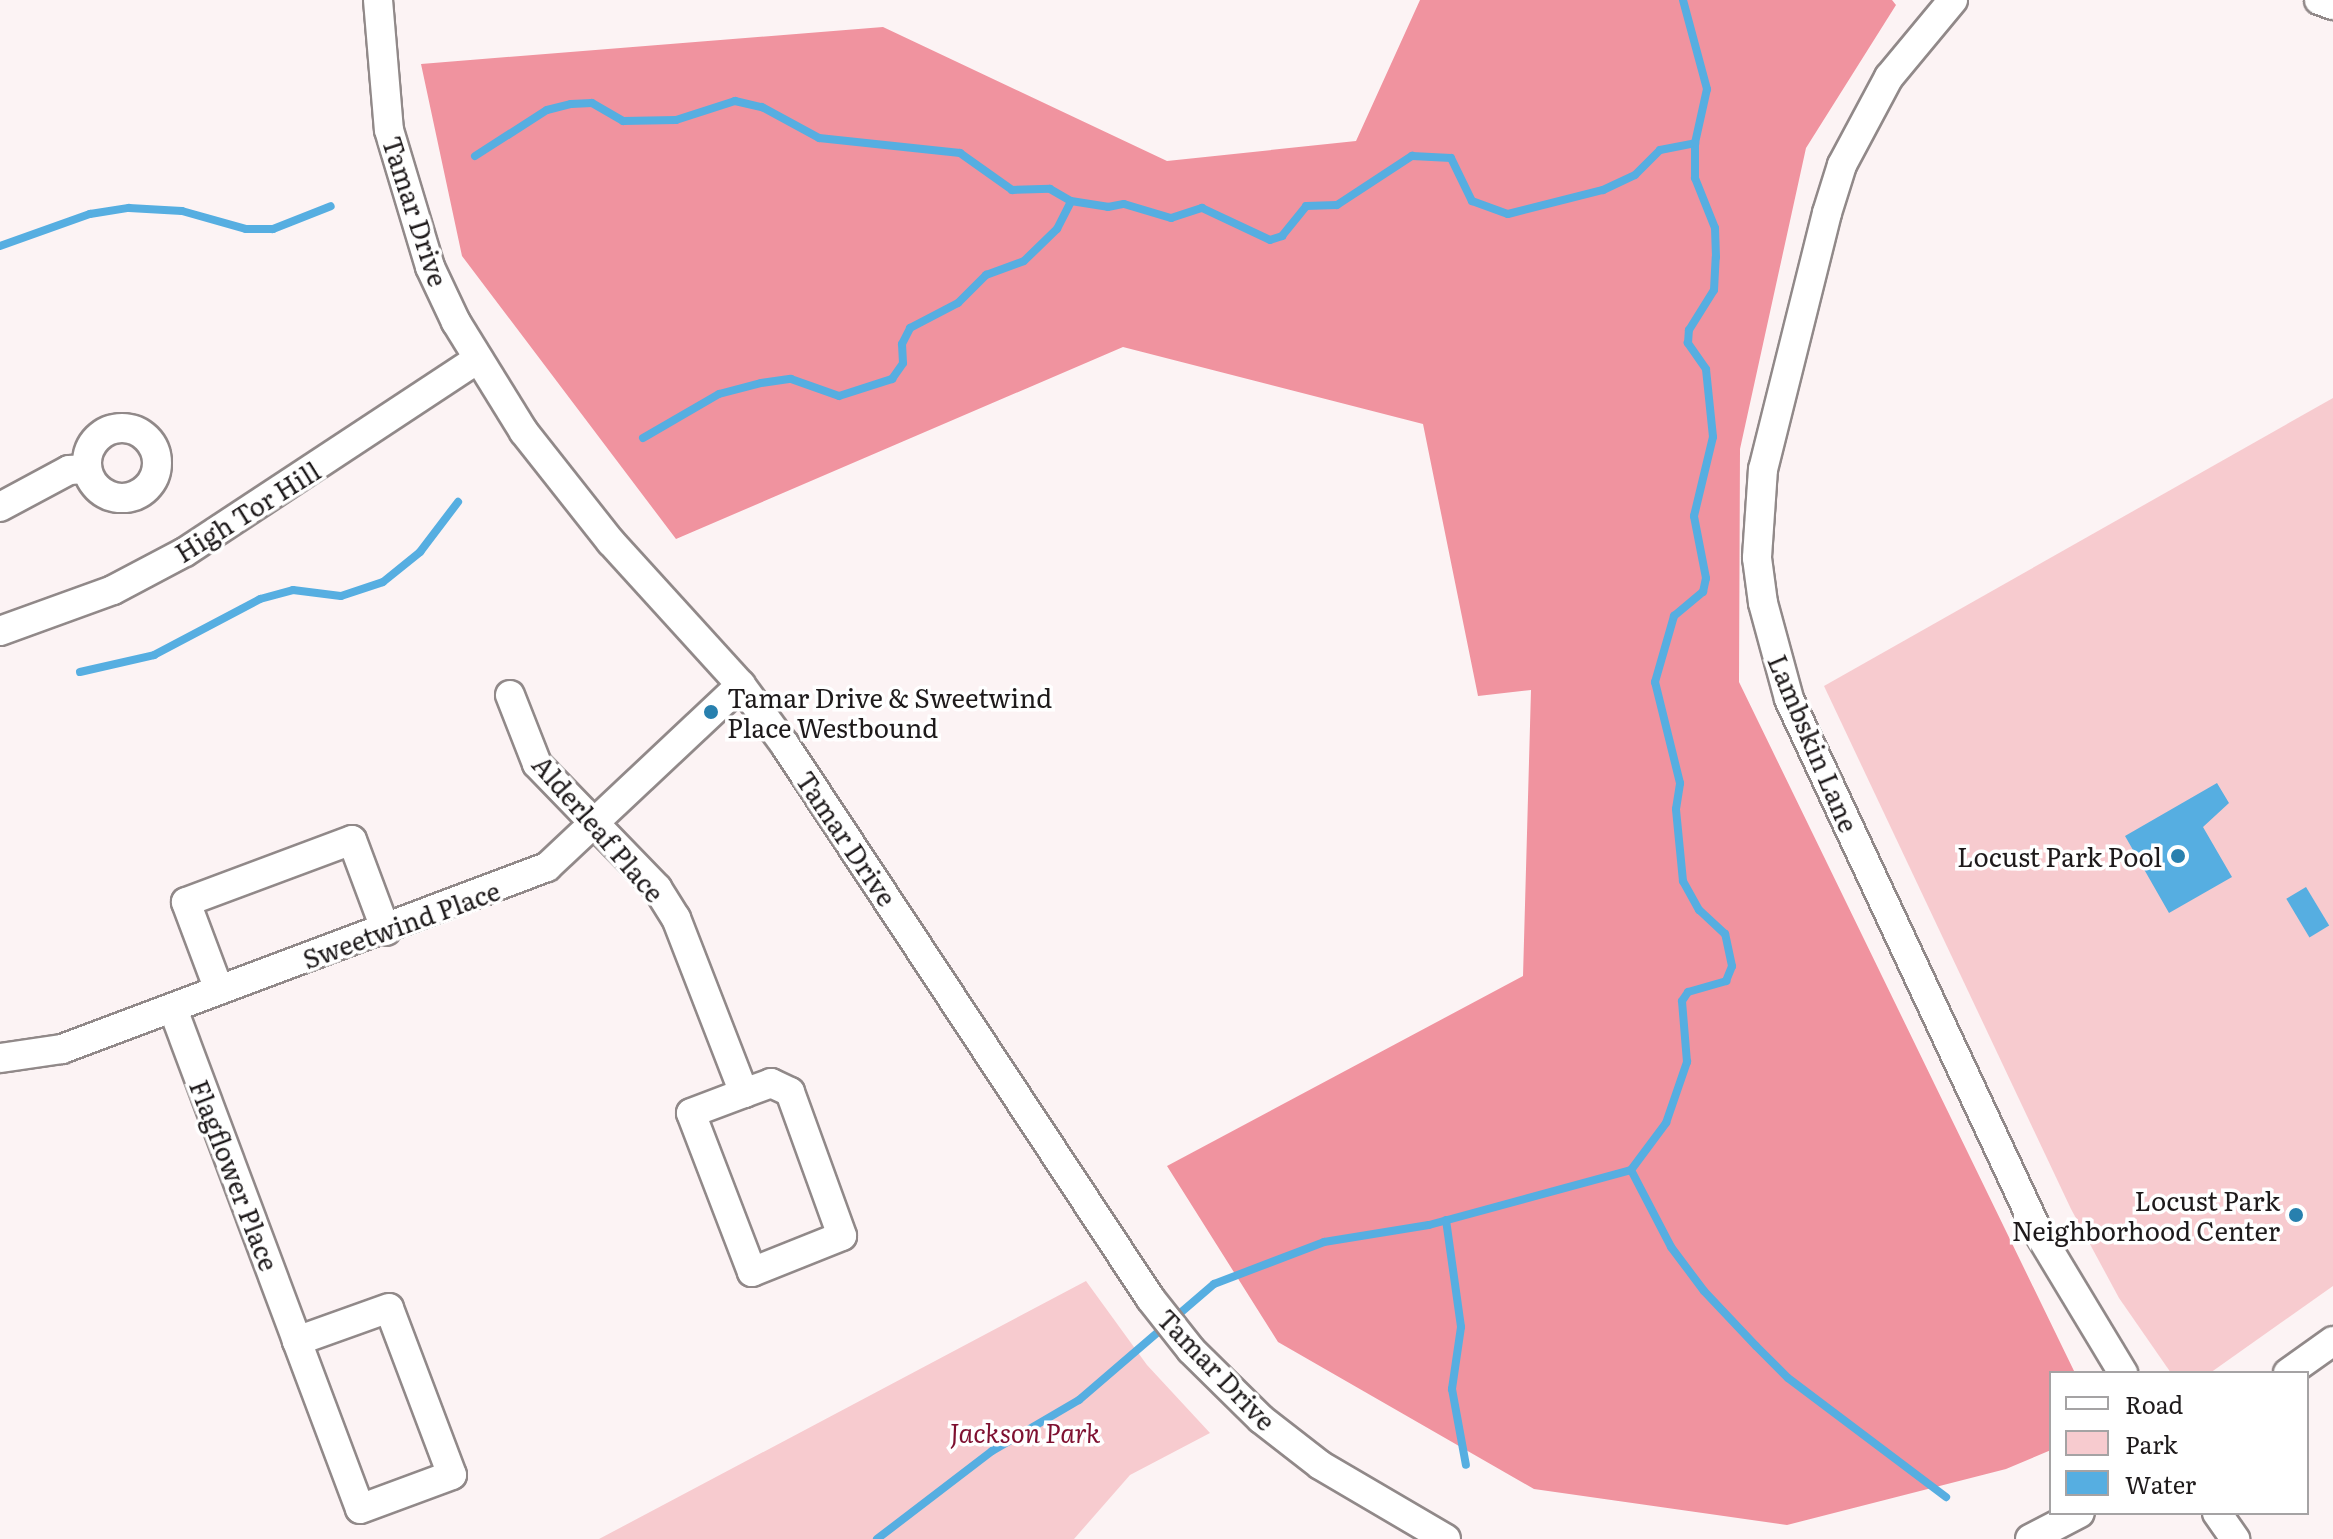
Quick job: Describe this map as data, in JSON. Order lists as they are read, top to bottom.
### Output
{
  "streets": {
    "street": [
      "Tamar Drive",
      "High Tor Hill",
      "Lambskin Lane",
      "Alderleaf Place",
      "Sweetwind Place",
      "Flagflower Place"
    ]
  },
  "crossings": [
    ["Tamar Drive", "High Tor Hill"],
    ["Tamar Drive", "Sweetwind Place"],
    ["Alderleaf Place", "Sweetwind Place"],
    ["Sweetwind Place", "Flagflower Place"]
  ],
  "parks": ["Jackson Park"],
  "places": ["Tamar Drive & Sweetwind Place Westbound", "Locust Park Pool", "Locust Park Neighborhood Center"],
  "legend": ["Road", "Park", "Water"]
}
